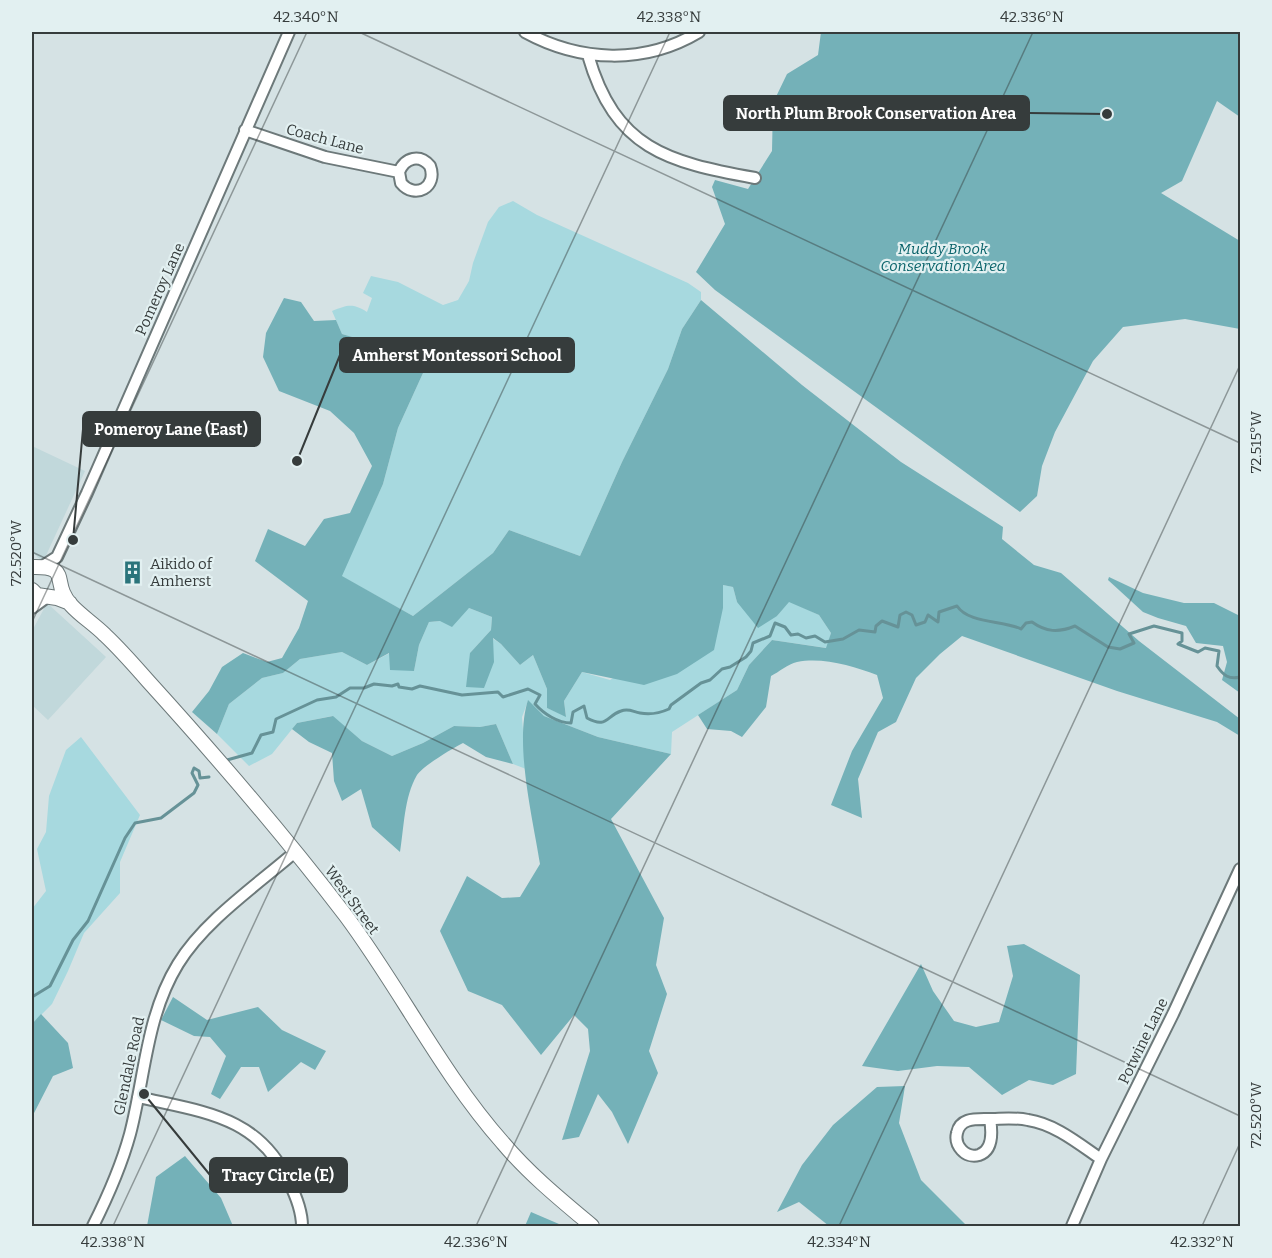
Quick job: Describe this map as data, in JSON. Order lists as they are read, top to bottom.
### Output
{
  "streets": {
    "main road": ["West Street"],
    "street": [
      "Coach Lane",
      "Pomeroy Lane",
      "Potwine Lane",
      "Glendale Road"
    ]
  },
  "crossings": [
    ["Coach Lane", "Pomeroy Lane"],
    ["West Street", "Glendale Road"]
  ],
  "parks": ["Muddy Brook Conservation Area"],
  "places": {
    "other": [
      "North Plum Brook Conservation Area",
      "Amherst Montessori School",
      "Pomeroy Lane (East)",
      "Tracy Circle (E)"
    ],
    "building": ["Aikido of Amherst"]
  },
  "coordinates": [
    "42.340°N",
    "42.338°N",
    "42.336°N",
    "72.515°W",
    "72.520°W",
    "42.334°N",
    "42.332°N"
  ]
}
